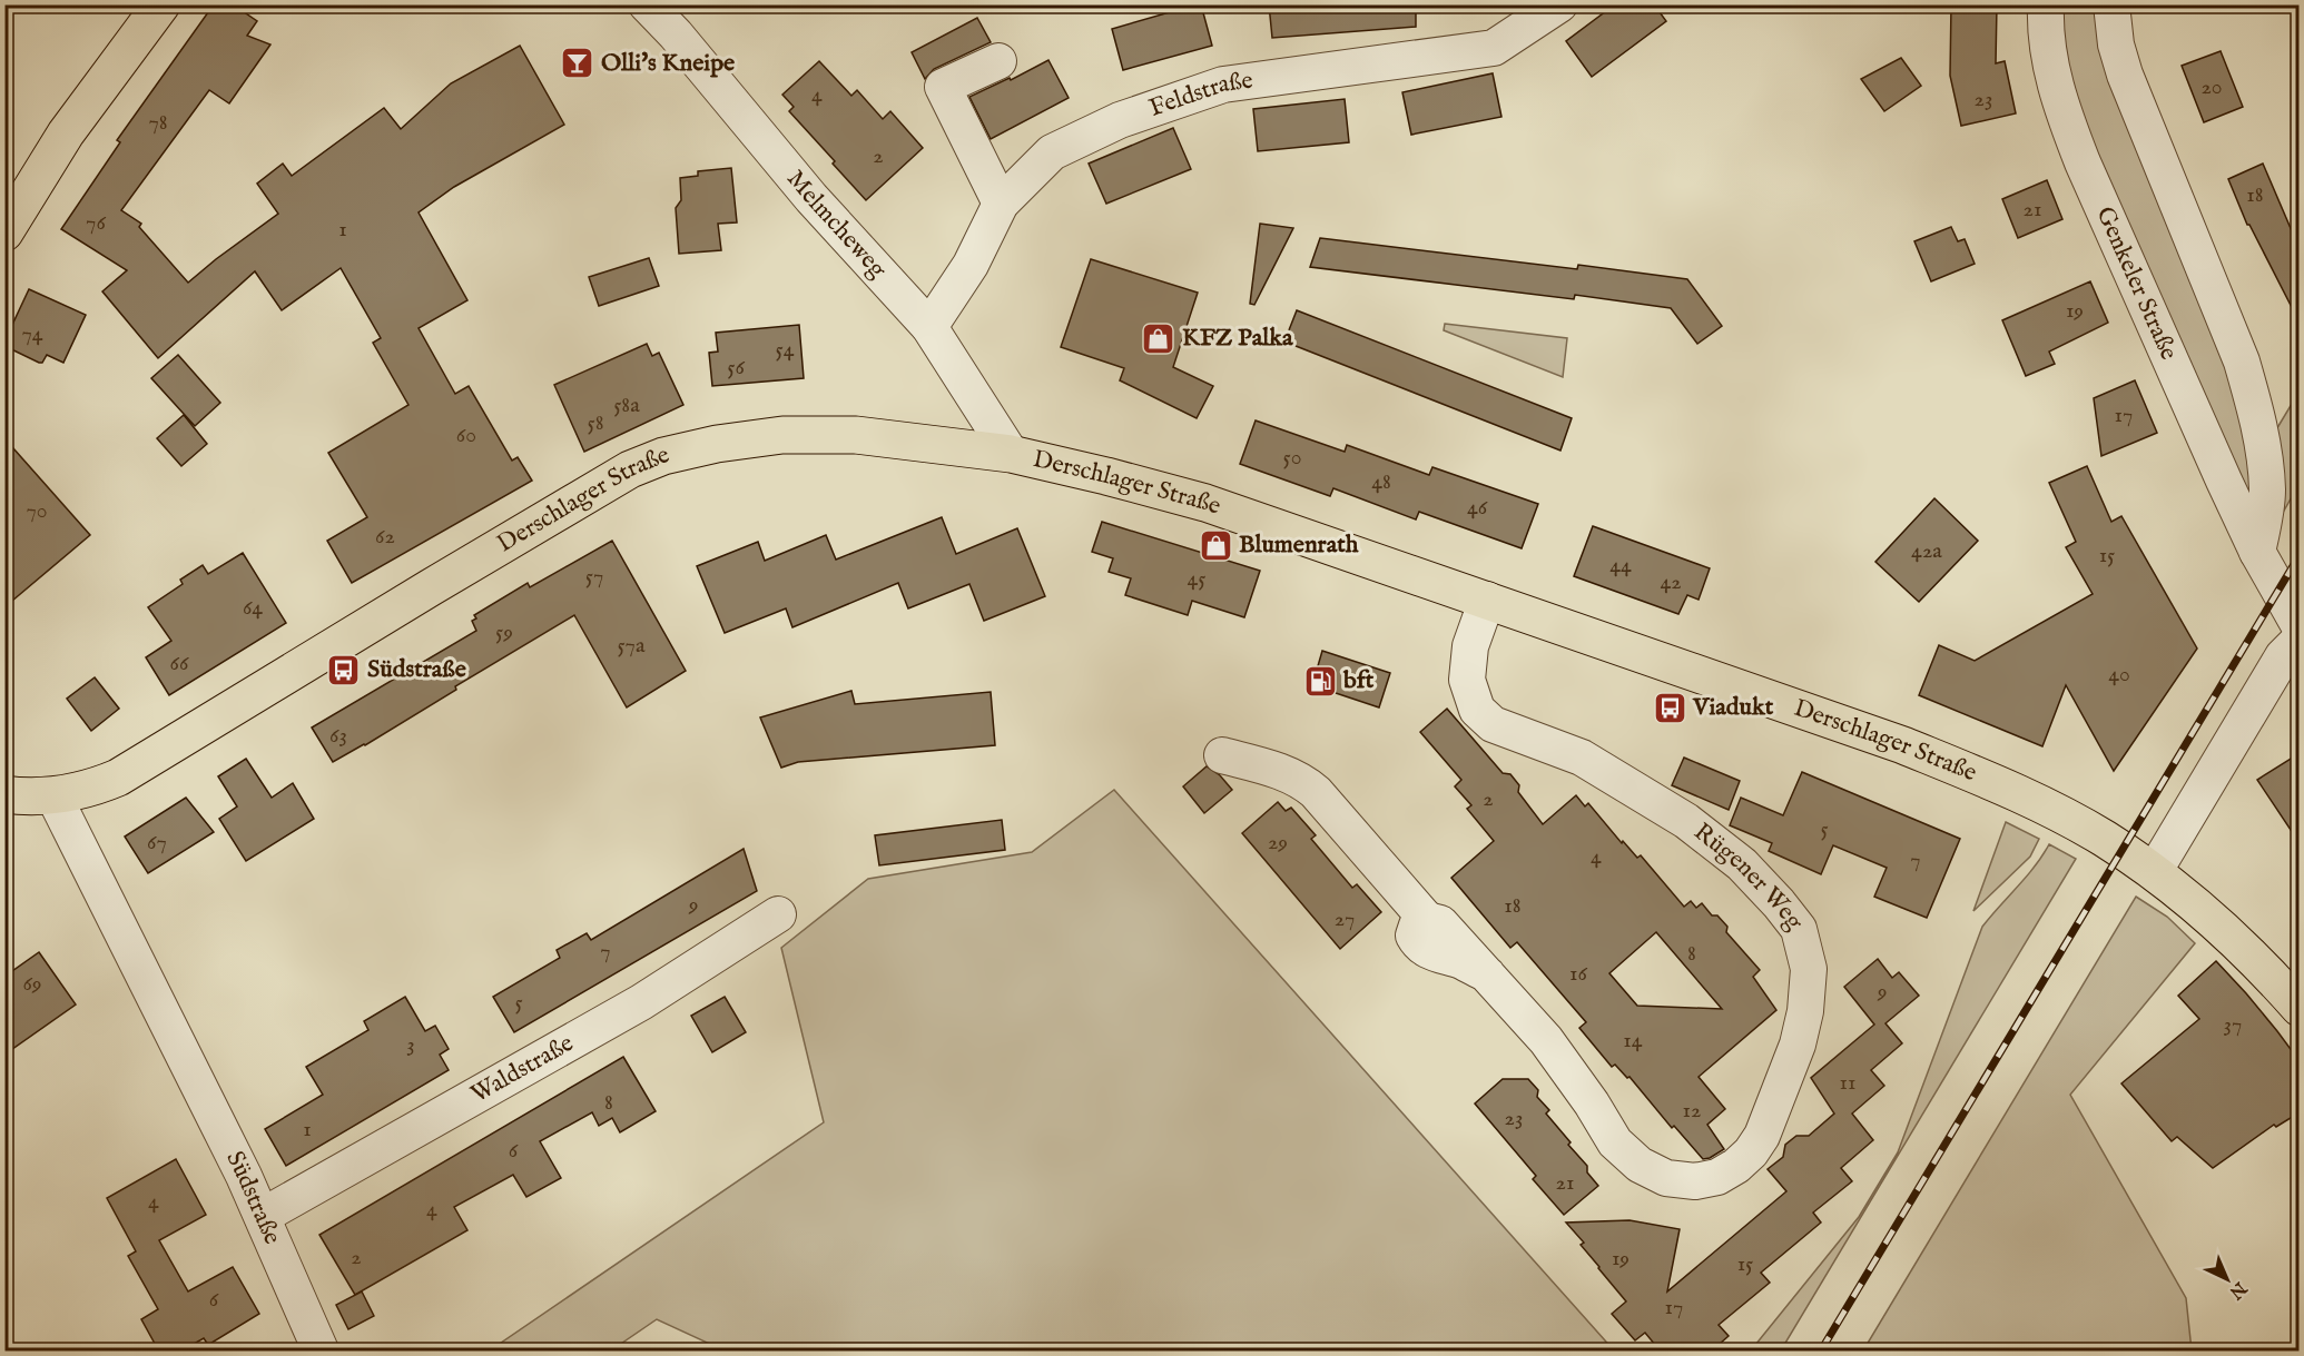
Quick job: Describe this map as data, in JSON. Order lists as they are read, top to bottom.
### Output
{
  "streets": {
    "main road": ["Derschlager Straße"],
    "street": [
      "Feldstraße",
      "Melmcheweg",
      "Genkeler Straße",
      "Rügener Weg",
      "Waldstraße",
      "Südstraße"
    ]
  },
  "crossings": [
    ["Feldstraße", "Melmcheweg"],
    ["Melmcheweg", "Derschlager Straße"],
    ["Derschlager Straße", "Rügener Weg"],
    ["Derschlager Straße", "Südstraße"],
    ["Waldstraße", "Südstraße"]
  ],
  "places": {
    "bar": ["Olli's Kneipe"],
    "shop": ["KFZ Palka", "Blumenrath"],
    "bus stop": ["Südstraße", "Viadukt"],
    "fuel station": ["bft"]
  },
  "house_numbers": [
    "20",
    "4",
    "23",
    "78",
    "2",
    "18",
    "21",
    "76",
    "1",
    "19",
    "74",
    "54",
    "56",
    "58a",
    "17",
    "58",
    "60",
    "50",
    "48",
    "46",
    "70",
    "62",
    "42a",
    "15",
    "44",
    "57",
    "45",
    "42",
    "64",
    "59",
    "57a",
    "66",
    "40",
    "63",
    "2",
    "5",
    "67",
    "29",
    "4",
    "7",
    "9",
    "18",
    "27",
    "7",
    "8",
    "16",
    "69",
    "9",
    "5",
    "37",
    "14",
    "3",
    "11",
    "8",
    "12",
    "23",
    "1",
    "6",
    "21",
    "4",
    "4",
    "2",
    "19",
    "15",
    "6",
    "17"
  ],
  "north": "bottom right"
}
